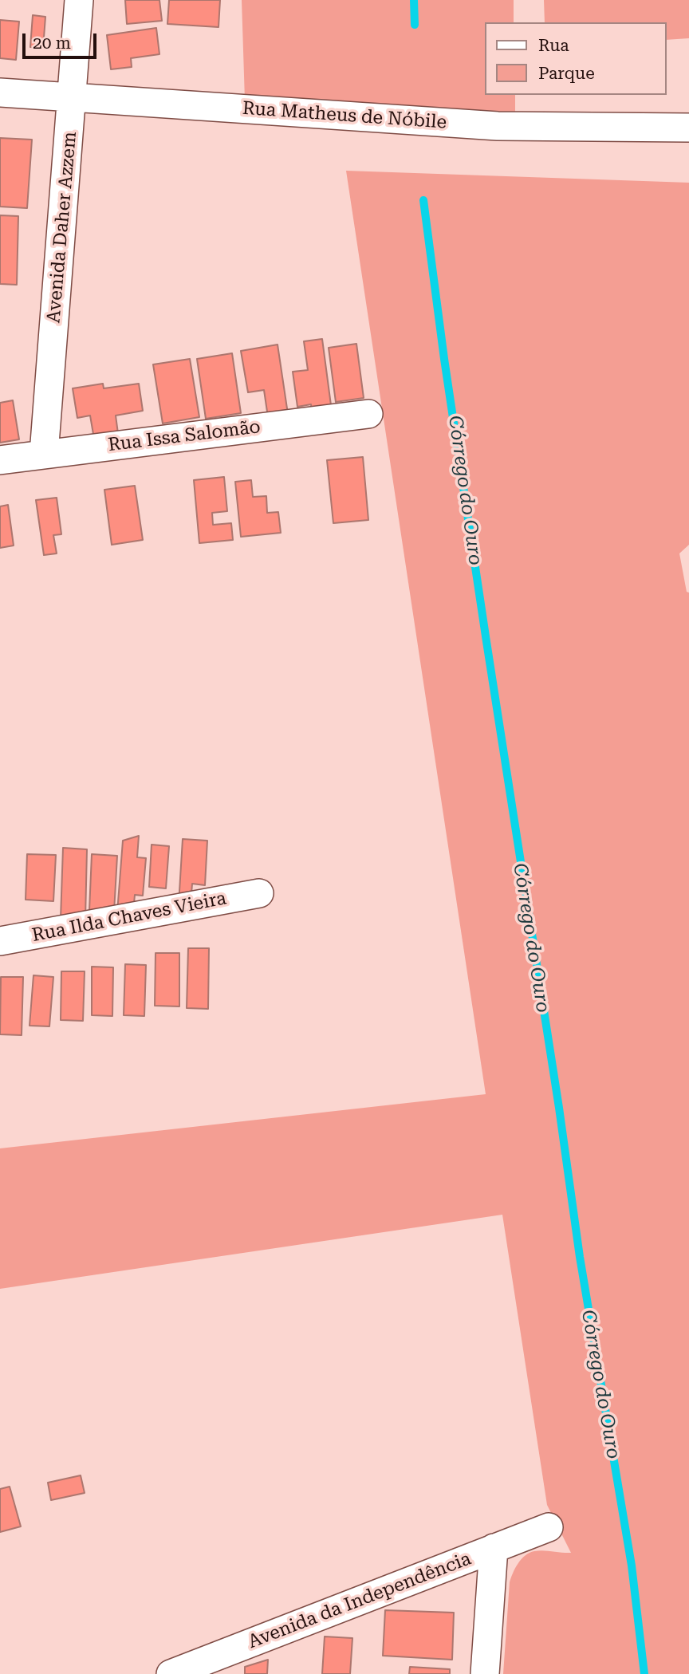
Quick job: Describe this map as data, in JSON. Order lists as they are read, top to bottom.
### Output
{
  "streets": {
    "street": [
      "Rua Matheus de Nóbile",
      "Avenida Daher Azzem",
      "Rua Issa Salomão",
      "Rua Ilda Chaves Vieira",
      "Avenida da Independência"
    ]
  },
  "crossings": [
    ["Rua Matheus de Nóbile", "Avenida Daher Azzem"],
    ["Avenida Daher Azzem", "Rua Issa Salomão"]
  ],
  "water": ["Córrego do Ouro"],
  "legend": ["Rua", "Parque"],
  "scale_bar": "20 m"
}
